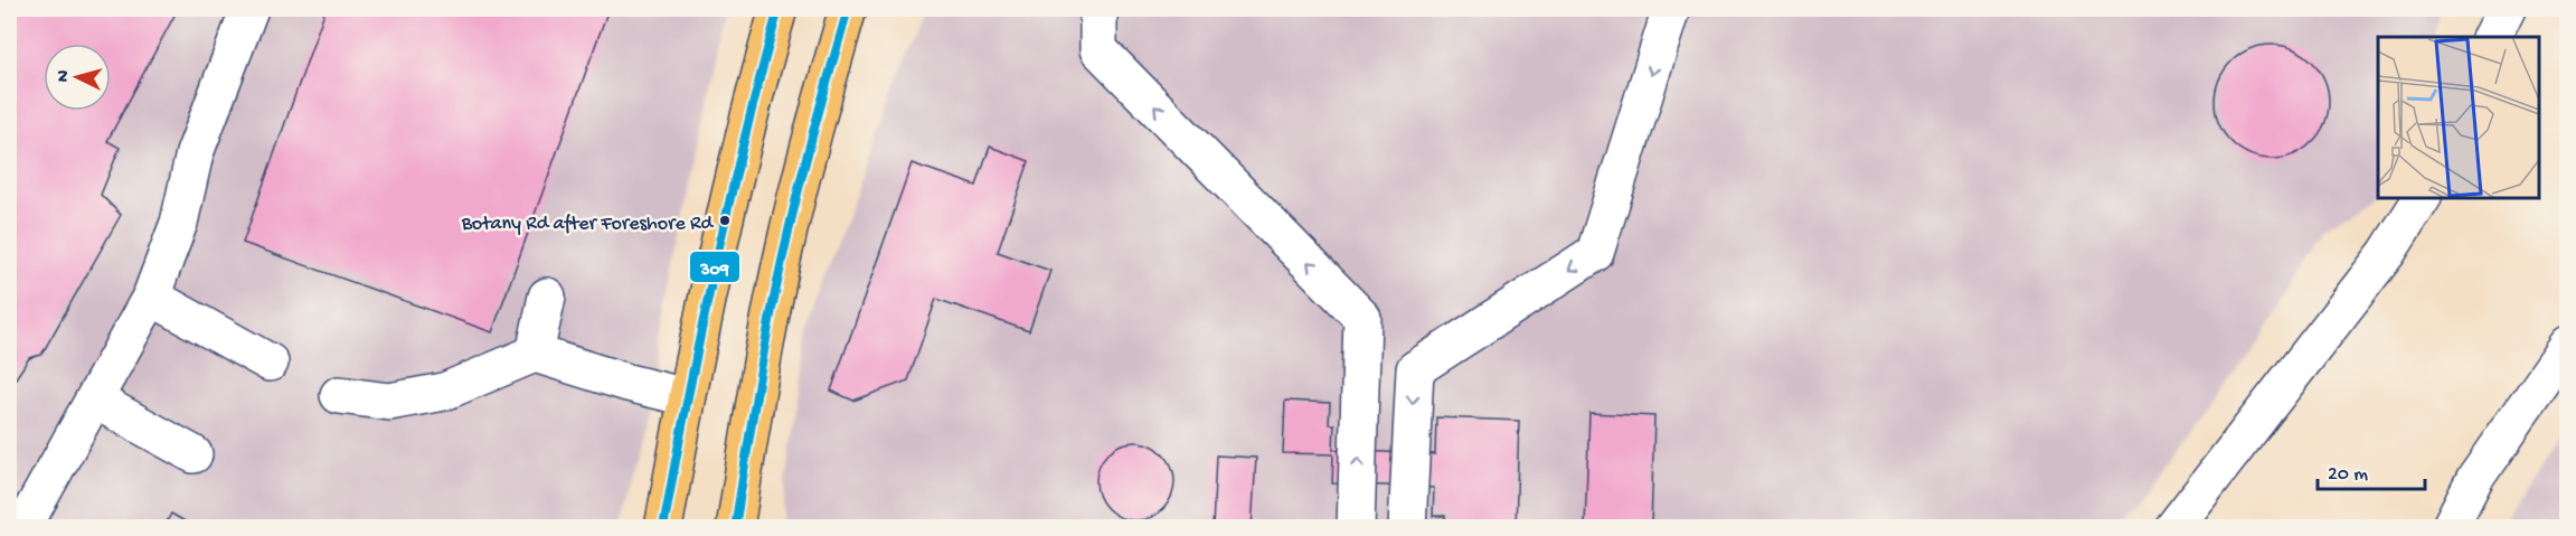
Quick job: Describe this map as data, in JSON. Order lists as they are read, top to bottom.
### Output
{
  "places": ["Botany Rd after Foreshore Rd"],
  "lines": ["transit line 309"],
  "scale_bar": "20 m",
  "north": "left"
}
